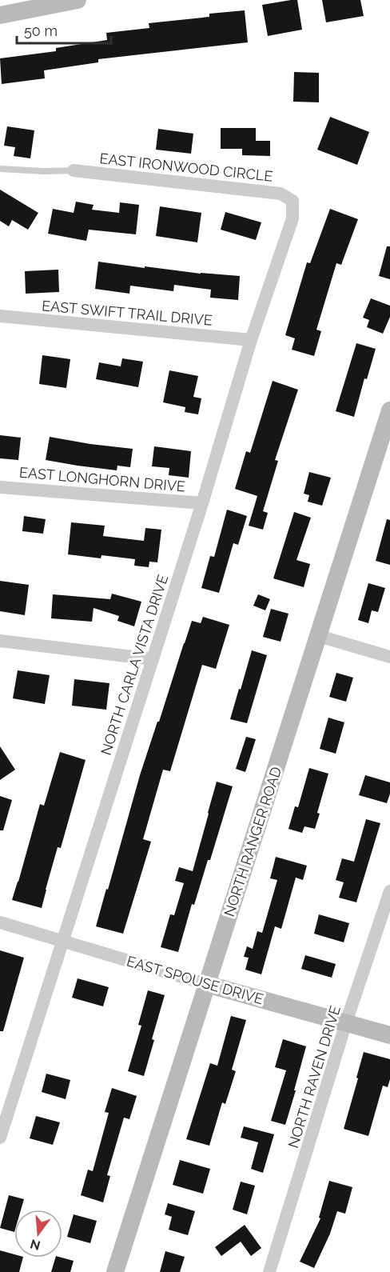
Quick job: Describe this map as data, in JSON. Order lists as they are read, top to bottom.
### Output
{
  "streets": {
    "street": [
      "EAST IRONWOOD CIRCLE",
      "EAST SWIFT TRAIL DRIVE",
      "EAST LONGHORN DRIVE",
      "NORTH CARLA VISTA DRIVE",
      "NORTH RANGER ROAD",
      "EAST SPOUSE DRIVE",
      "NORTH RAVEN DRIVE"
    ]
  },
  "crossings": [
    ["EAST IRONWOOD CIRCLE", "NORTH CARLA VISTA DRIVE"],
    ["EAST SWIFT TRAIL DRIVE", "NORTH CARLA VISTA DRIVE"],
    ["EAST LONGHORN DRIVE", "NORTH CARLA VISTA DRIVE"],
    ["NORTH CARLA VISTA DRIVE", "EAST SPOUSE DRIVE"],
    ["NORTH RANGER ROAD", "EAST SPOUSE DRIVE"],
    ["EAST SPOUSE DRIVE", "NORTH RAVEN DRIVE"]
  ],
  "scale_bar": "50 m",
  "north": "bottom"
}
